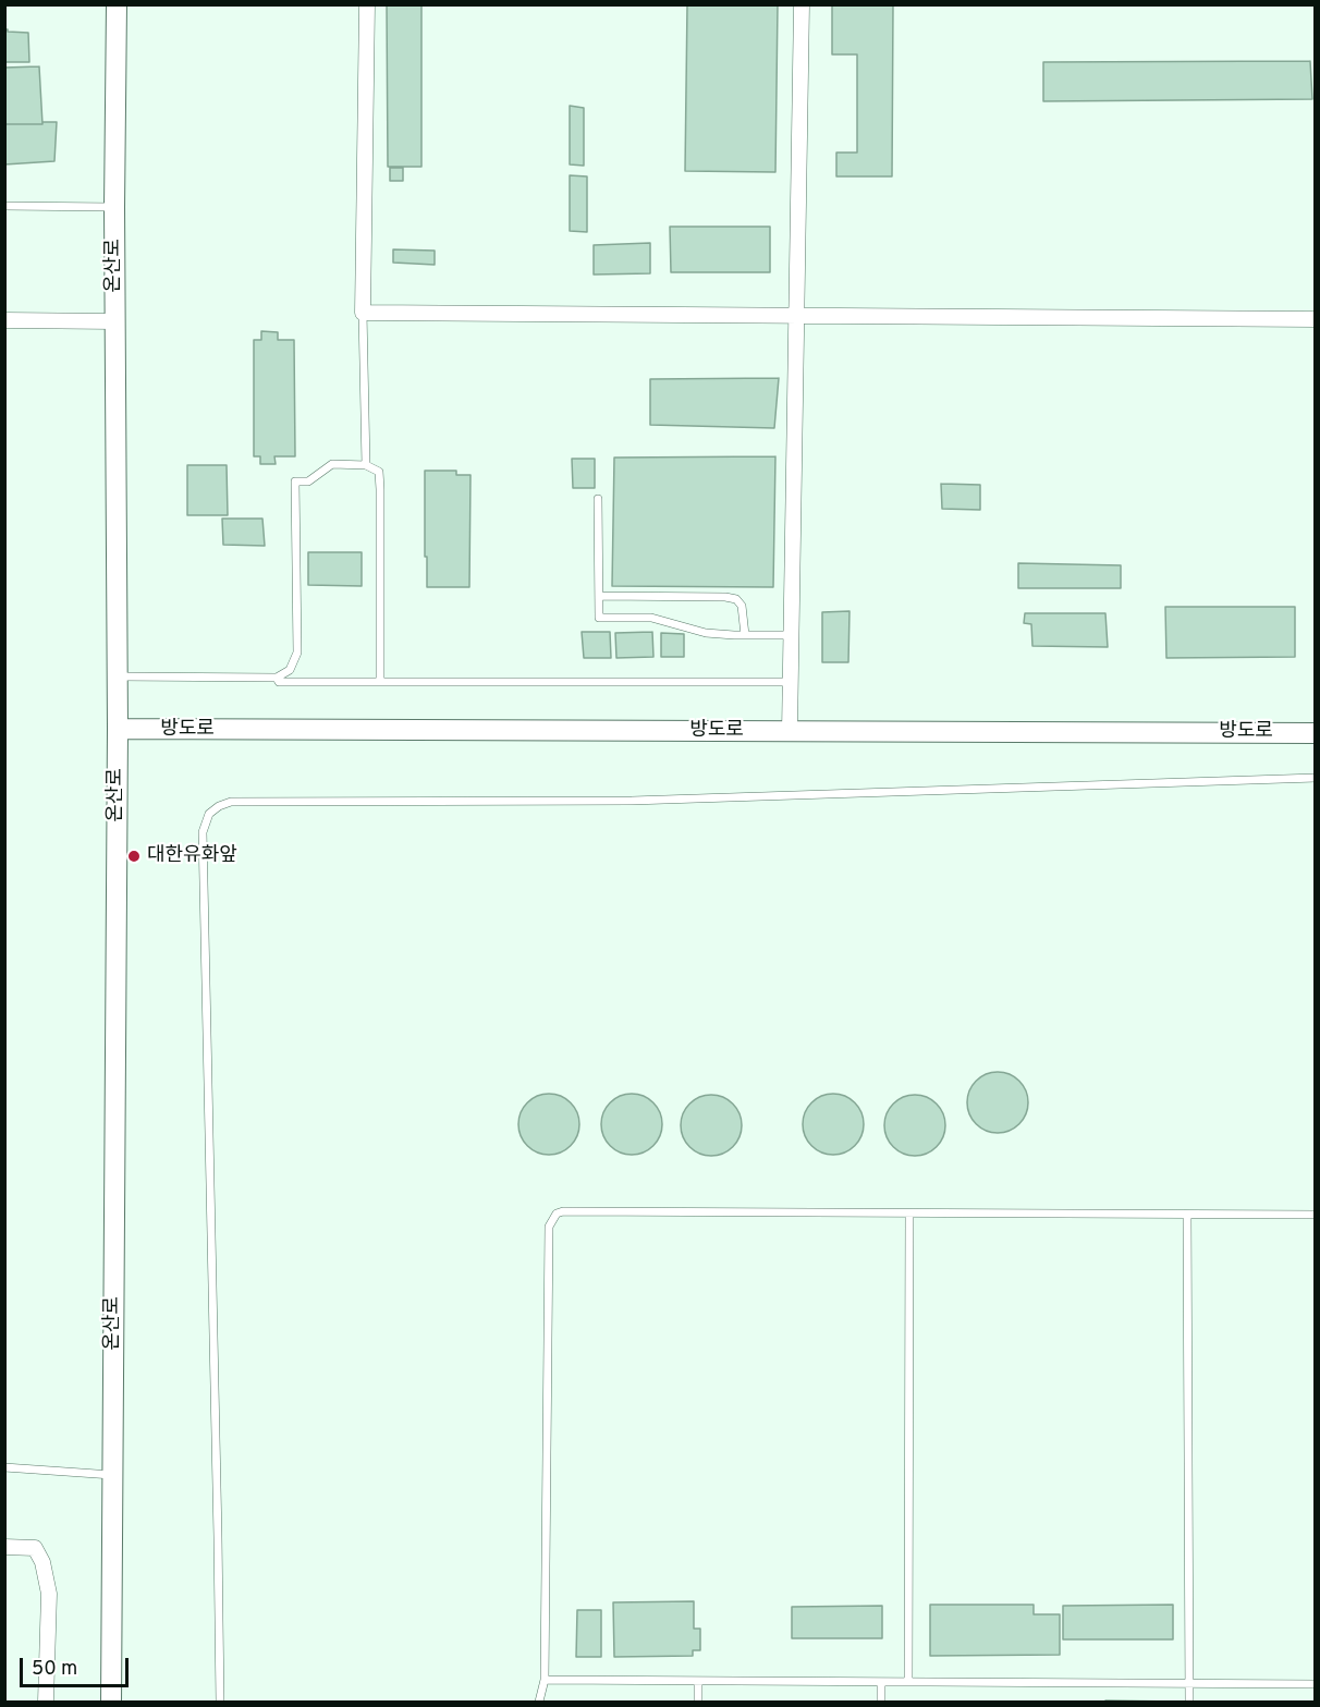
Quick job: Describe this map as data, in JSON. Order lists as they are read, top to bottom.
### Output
{
  "streets": {
    "street": ["온산로", "방도로"]
  },
  "crossings": [
    ["온산로", "방도로"]
  ],
  "places": ["대한유화앞"],
  "scale_bar": "50 m"
}
